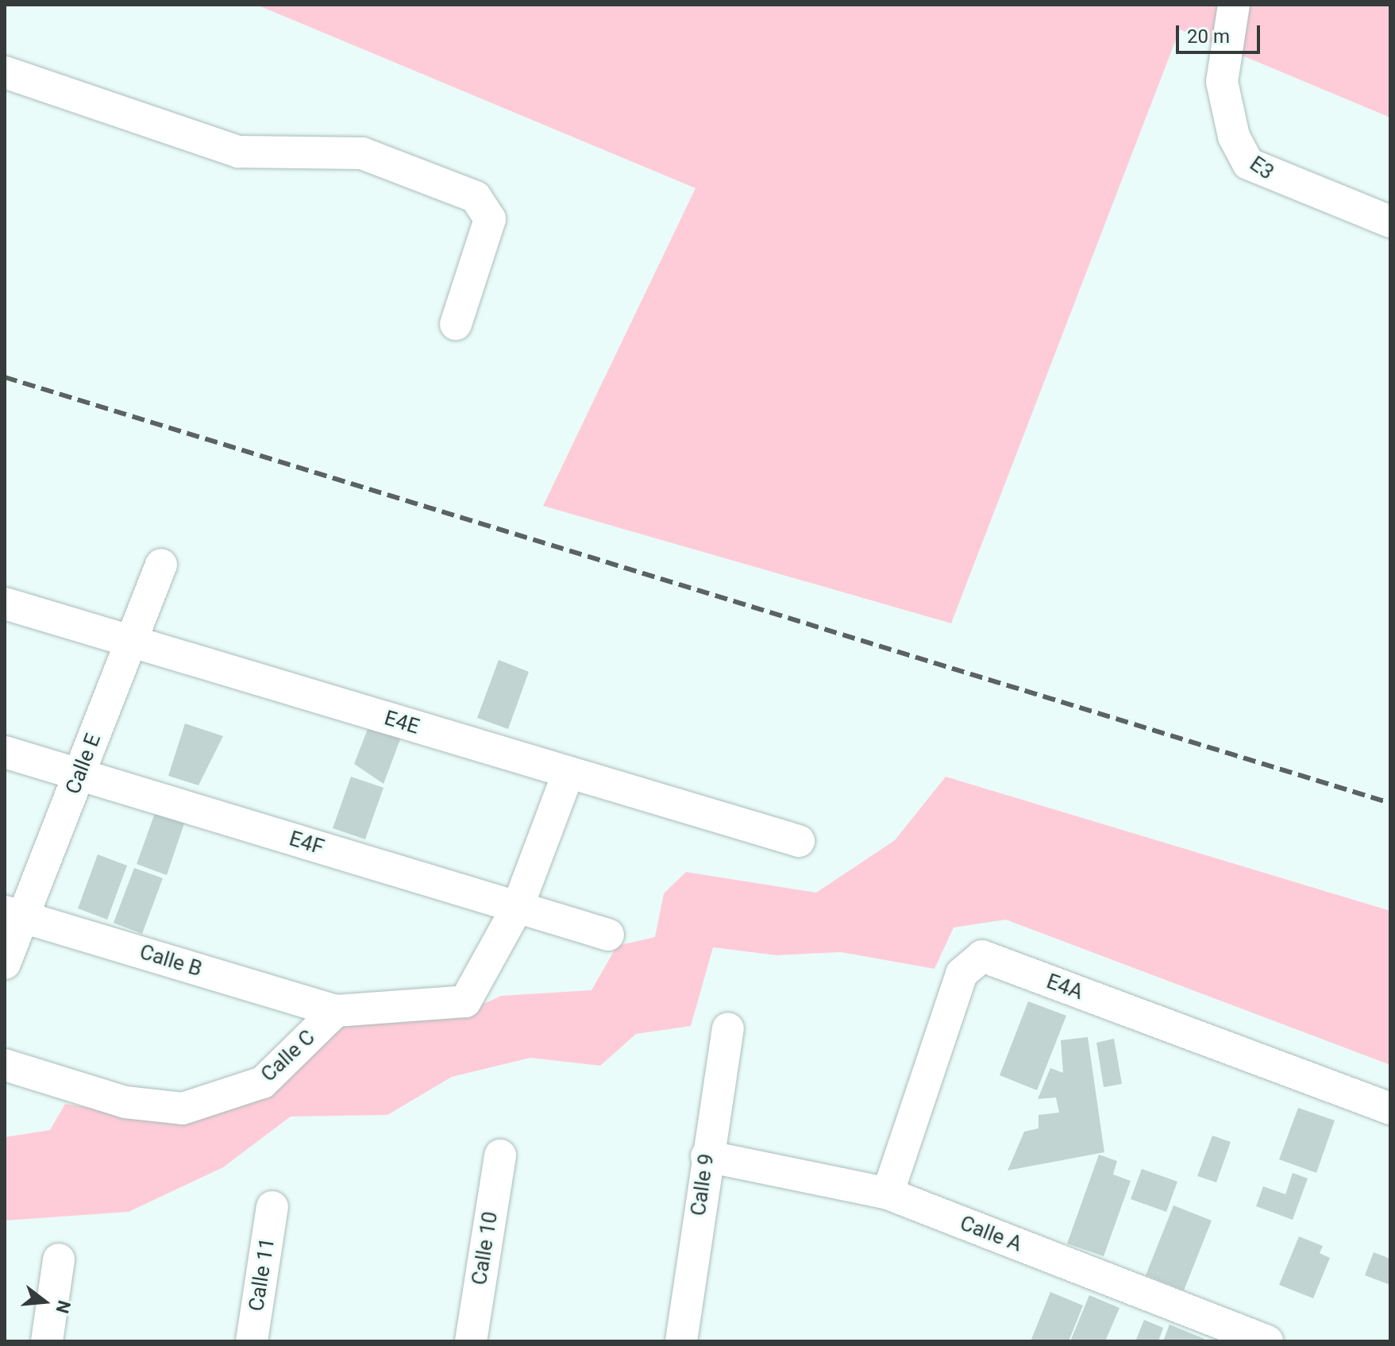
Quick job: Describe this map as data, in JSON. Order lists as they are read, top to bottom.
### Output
{
  "streets": {
    "street": [
      "E3",
      "E4E",
      "Calle E",
      "E4F",
      "Calle B",
      "E4A",
      "Calle C",
      "Calle 9",
      "Calle A",
      "Calle 10",
      "Calle 11"
    ]
  },
  "crossings": [
    ["E4E", "Calle E"],
    ["Calle E", "E4F"],
    ["Calle E", "Calle B"],
    ["Calle B", "Calle C"],
    ["E4A", "Calle A"],
    ["Calle 9", "Calle A"]
  ],
  "scale_bar": "20 m",
  "north": "right"
}
